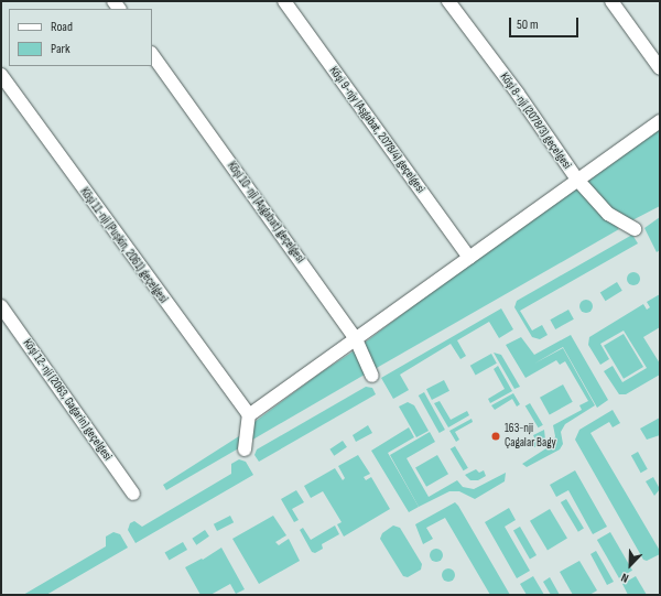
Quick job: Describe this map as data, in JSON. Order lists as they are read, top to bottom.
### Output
{
  "streets": {
    "street": [
      "Köşi 8-nji (2078/3) geçelgesi",
      "Köşi 9-njy (Aşgabat, 2078/4) geçelgesi",
      "Köşi 10-nji (Aşgabat) geçelgesi",
      "Köşi 11-nji (Puşkin, 2061) geçelgesi",
      "Köşi 12-nji (2063, Gagarin) geçelgesi"
    ]
  },
  "places": ["163-nji Çagalar Bagy"],
  "legend": ["Road", "Park"],
  "scale_bar": "50 m",
  "north": "bottom left"
}
